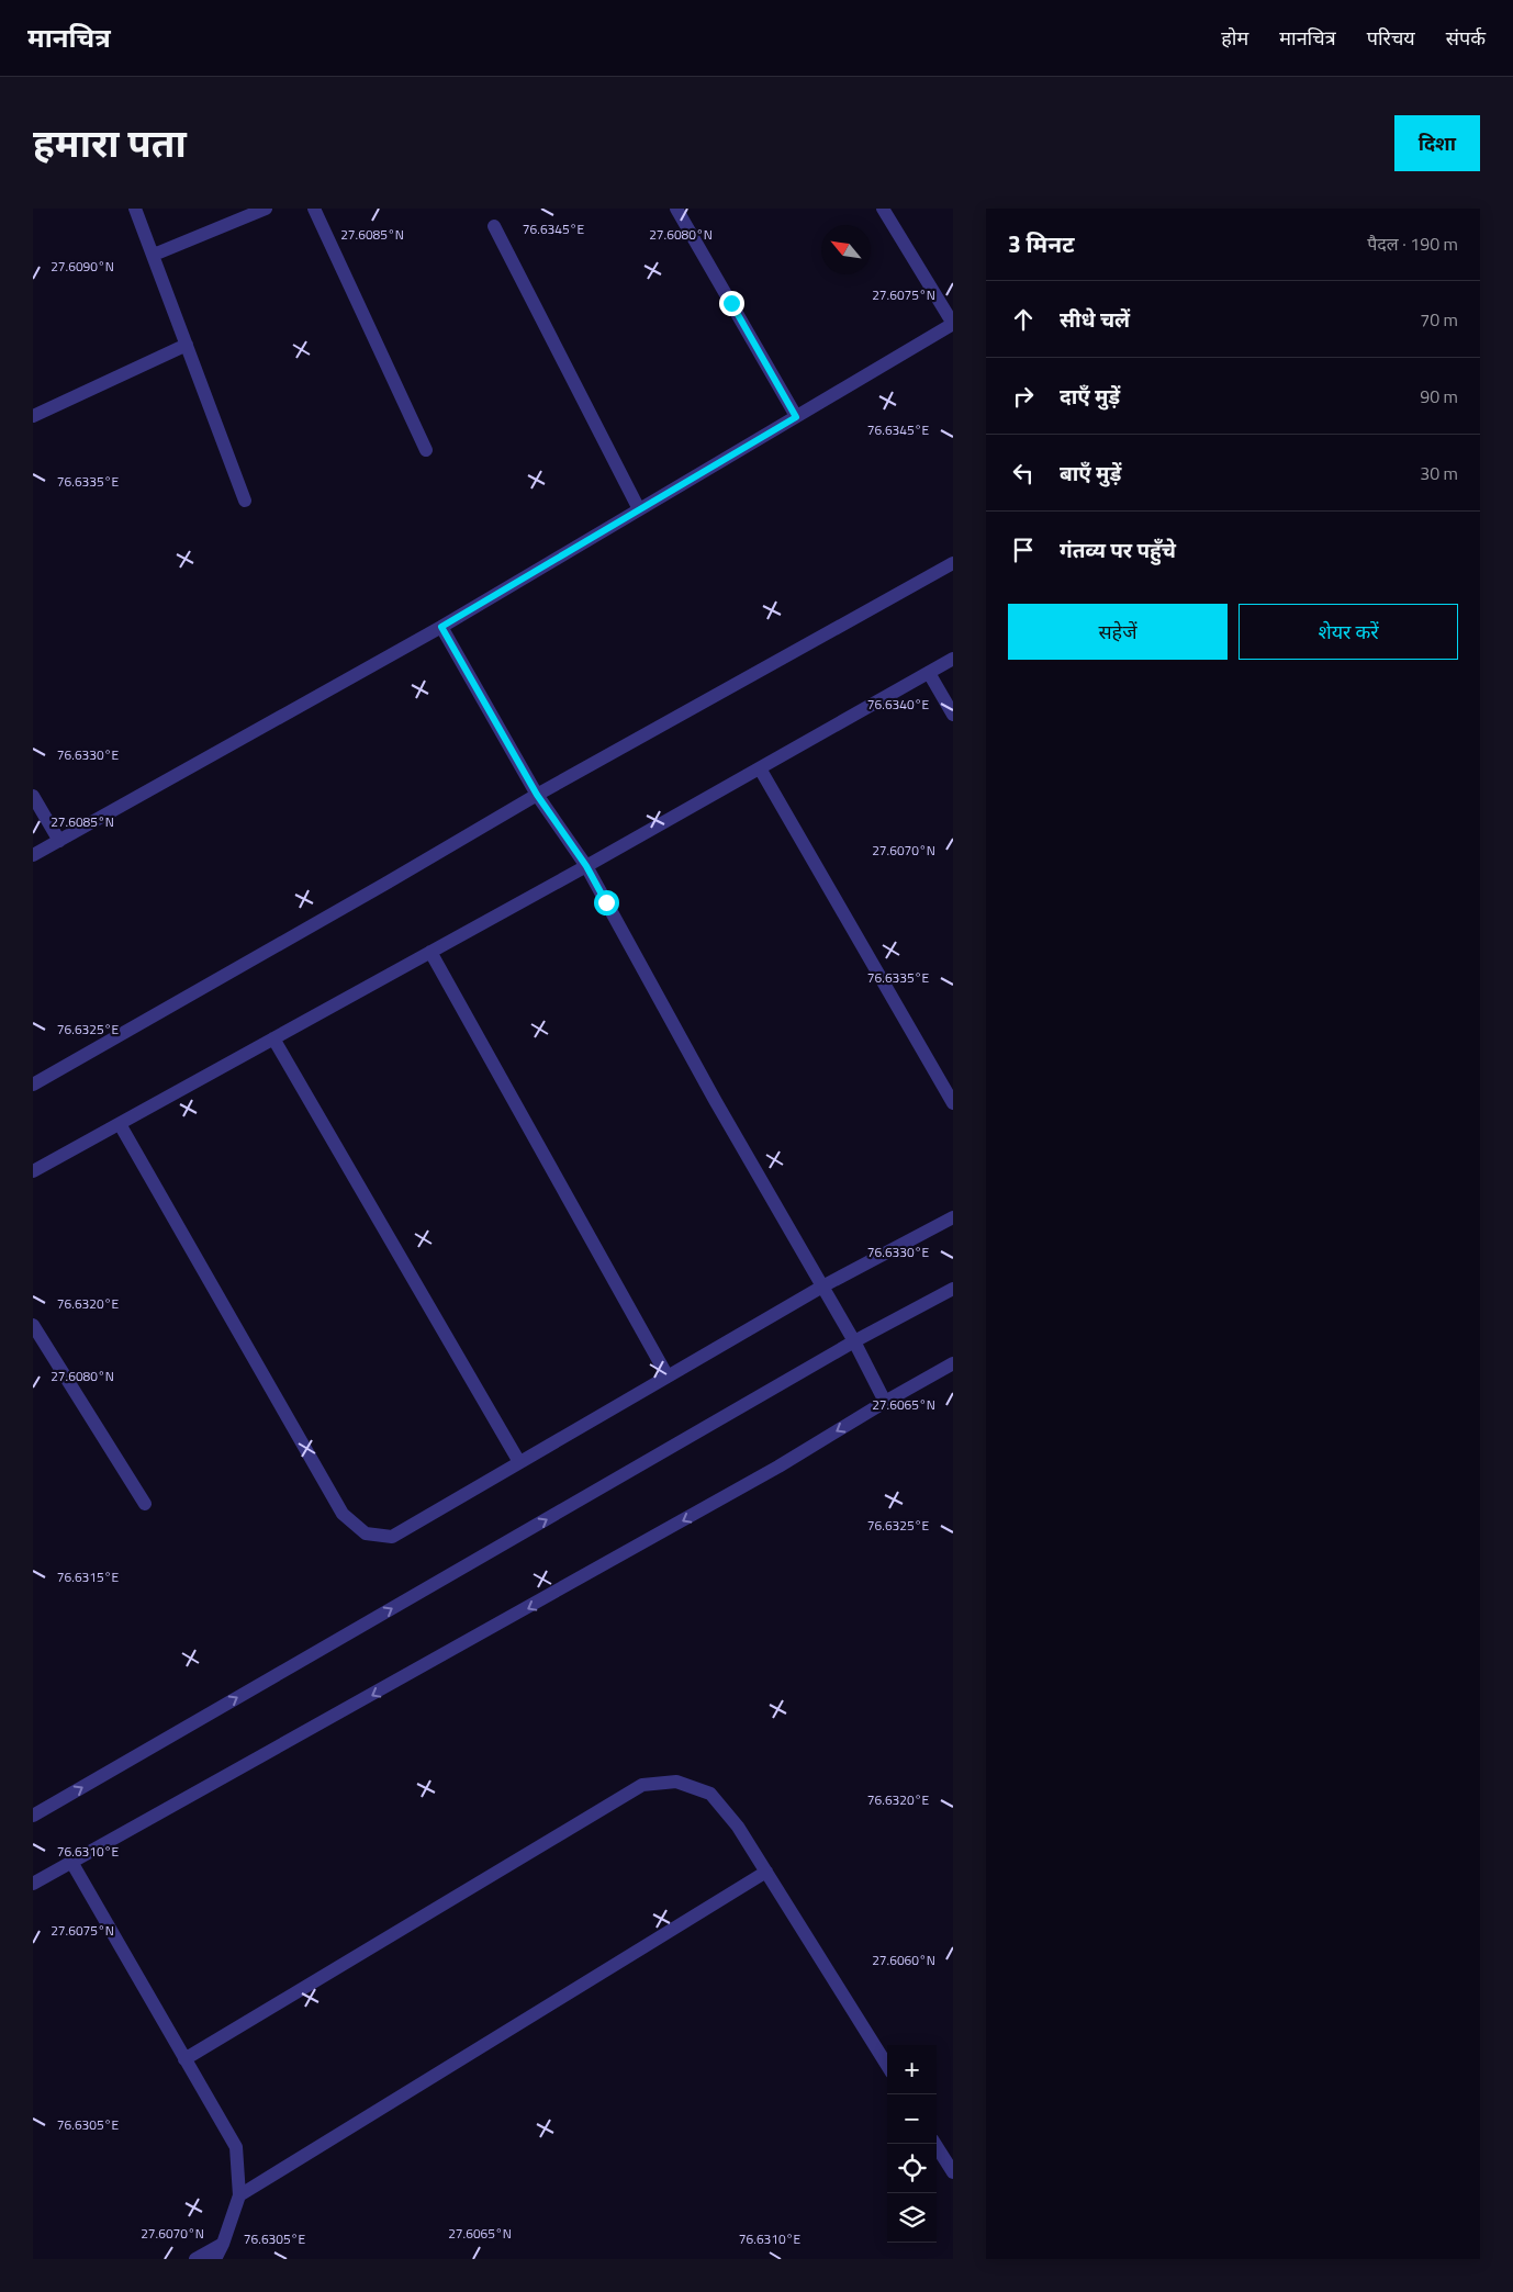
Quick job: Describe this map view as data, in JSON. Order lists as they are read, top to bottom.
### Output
{
  "north": "top left",
  "page": {
    "header": "मानचित्र",
    "nav": [
      "होम",
      "मानचित्र",
      "परिचय",
      "संपर्क"
    ],
    "title": "हमारा पता",
    "buttons": [
      "दिशा",
      ["सहेजें", "शेयर करें"]
    ],
    "heading": ["3 मिनट", "पैदल · 190 m"],
    "list": [
      ["सीधे चलें", "70 m"],
      ["दाएँ मुड़ें", "90 m"],
      ["बाएँ मुड़ें", "30 m"],
      "गंतव्य पर पहुँचे"
    ],
    "map_buttons": ["+", "−"]
  },
  "coordinates": [
    "76.6345°E",
    "27.6085°N",
    "27.6080°N",
    "27.6090°N",
    "27.6075°N",
    "76.6335°E",
    "76.6340°E",
    "76.6330°E",
    "27.6070°N",
    "76.6325°E",
    "76.6320°E",
    "27.6065°N",
    "76.6315°E",
    "76.6310°E",
    "27.6060°N",
    "76.6305°E"
  ]
}
